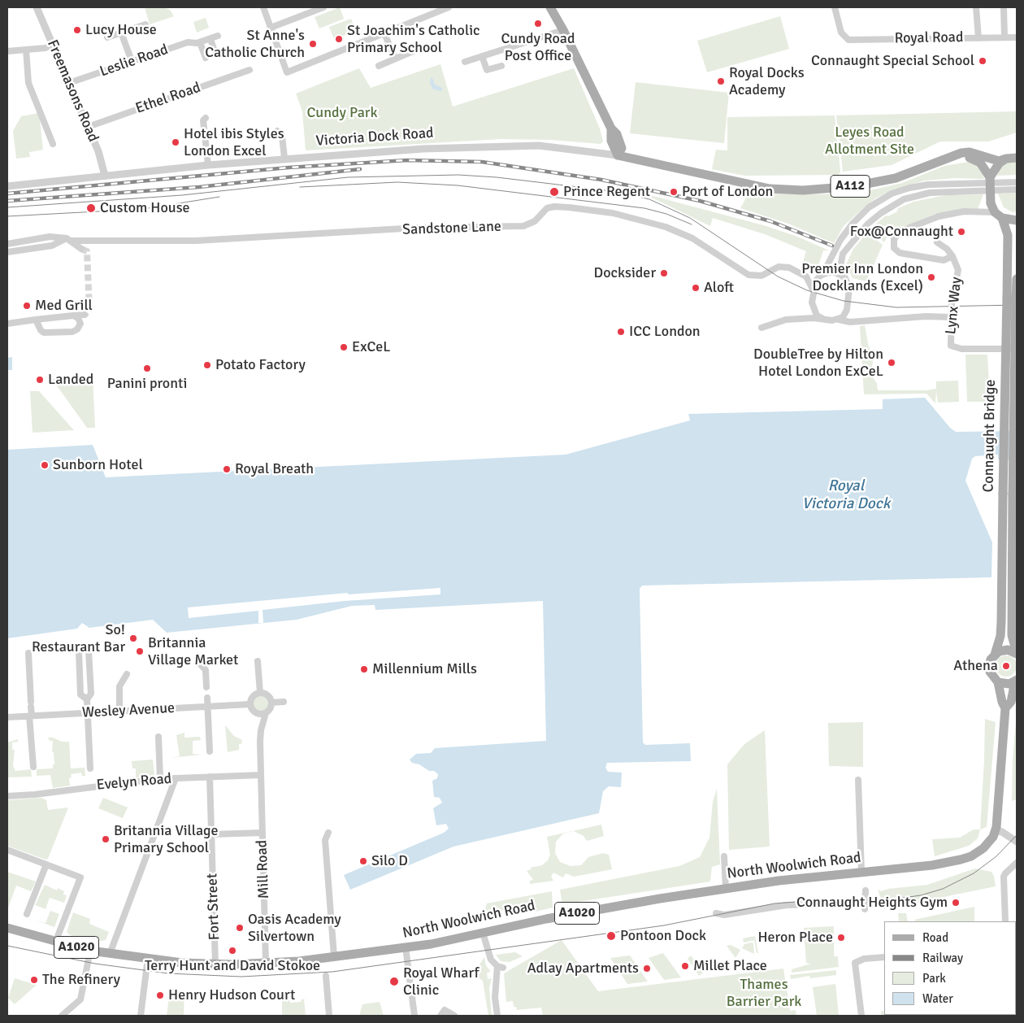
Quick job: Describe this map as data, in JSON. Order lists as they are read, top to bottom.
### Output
{
  "streets": {
    "main road": [
      "Victoria Dock Road",
      "A112",
      "Connaught Bridge",
      "North Woolwich Road",
      "A1020"
    ],
    "street": [
      "Royal Road",
      "Leslie Road",
      "Freemasons Road",
      "Ethel Road",
      "Sandstone Lane",
      "Lynx Way",
      "Wesley Avenue",
      "Evelyn Road",
      "Mill Road",
      "Fort Street"
    ]
  },
  "crossings": [
    ["Leslie Road", "Freemasons Road"],
    ["Freemasons Road", "Ethel Road"],
    ["Freemasons Road", "Victoria Dock Road"],
    ["Victoria Dock Road", "A112"],
    ["A112", "A1020"],
    ["Lynx Way", "Connaught Bridge"],
    ["Lynx Way", "A1020"],
    ["Connaught Bridge", "A1020"],
    ["Evelyn Road", "Mill Road"],
    ["Evelyn Road", "Fort Street"],
    ["North Woolwich Road", "Mill Road"],
    ["North Woolwich Road", "Fort Street"],
    ["North Woolwich Road", "A1020"]
  ],
  "water": ["Royal Victoria Dock"],
  "parks": ["Cundy Park", "Leyes Road Allotment Site", "Thames Barrier Park"],
  "places": [
    "Cundy Road Post Office",
    "Lucy House",
    "St Joachim's Catholic Primary School",
    "St Anne's Catholic Church",
    "Connaught Special School",
    "Royal Docks Academy",
    "Hotel ibis Styles London Excel",
    "Prince Regent",
    "Port of London",
    "Custom House",
    "Fox@Connaught",
    "Docksider",
    "Premier Inn London Docklands (Excel)",
    "Aloft",
    "Med Grill",
    "ICC London",
    "ExCeL",
    "DoubleTree by Hilton Hotel London ExCeL",
    "Potato Factory",
    "Panini pronti",
    "Landed",
    "Sunborn Hotel",
    "Royal Breath",
    "So! Restaurant Bar",
    "Britannia Village Market",
    "Athena",
    "Millennium Mills",
    "Britannia Village Primary School",
    "Silo D",
    "Connaught Heights Gym",
    "Oasis Academy Silvertown",
    "Pontoon Dock",
    "Heron Place",
    "Terry Hunt and David Stokoe",
    "Millet Place",
    "Adlay Apartments",
    "The Refinery",
    "Royal Wharf Clinic",
    "Henry Hudson Court"
  ],
  "legend": [
    "Road",
    "Railway",
    "Park",
    "Water"
  ]
}
